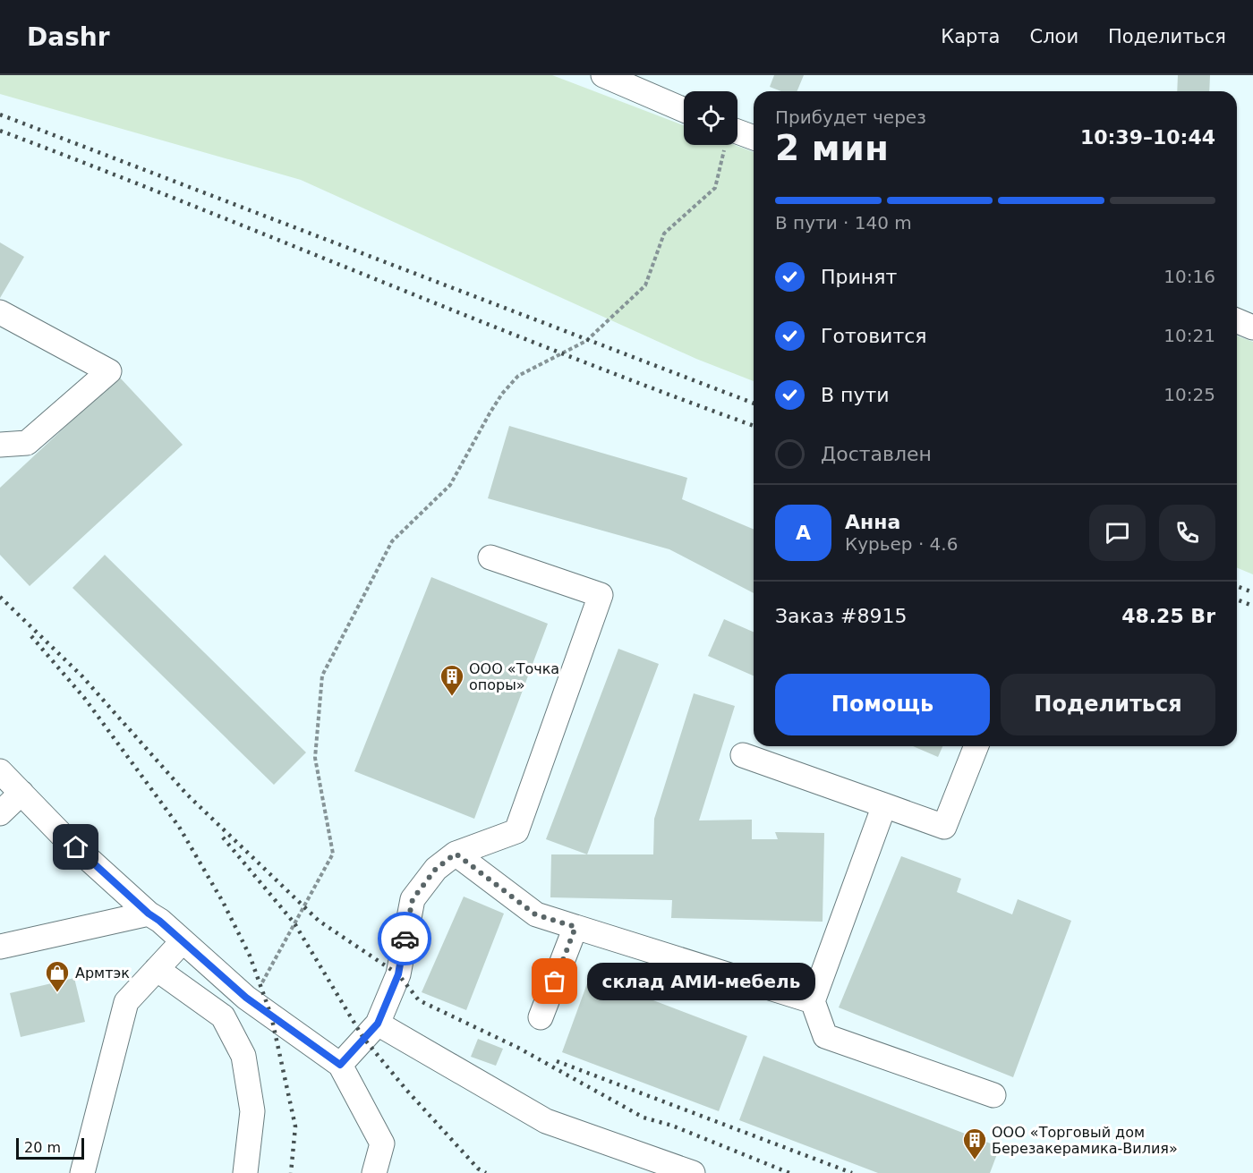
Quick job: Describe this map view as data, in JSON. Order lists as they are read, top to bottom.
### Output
{
  "places": {
    "building": ["ООО «Точка опоры»", "ООО «Торговый дом Березакерамика-Вилия»"],
    "other": ["склад АМИ-мебель"],
    "shop": ["Армтэк"]
  },
  "scale_bar": "20 m",
  "page": {
    "header": "Dashr",
    "nav": ["Карта", "Слои", "Поделиться"],
    "heading": ["2 мин", "Прибудет через", "10:39–10:44"],
    "panel": [
      "Анна",
      "Курьер · 4.6",
      "Заказ #8915",
      "48.25 Br"
    ],
    "bar": "В пути · 140 m",
    "list": [
      ["Принят", "10:16"],
      ["Готовится", "10:21"],
      ["В пути", "10:25"],
      "Доставлен"
    ],
    "round": "А",
    "buttons": ["Помощь", "Поделиться"],
    "bubble": "склад АМИ-мебель",
    "scale": "20 m"
  }
}
